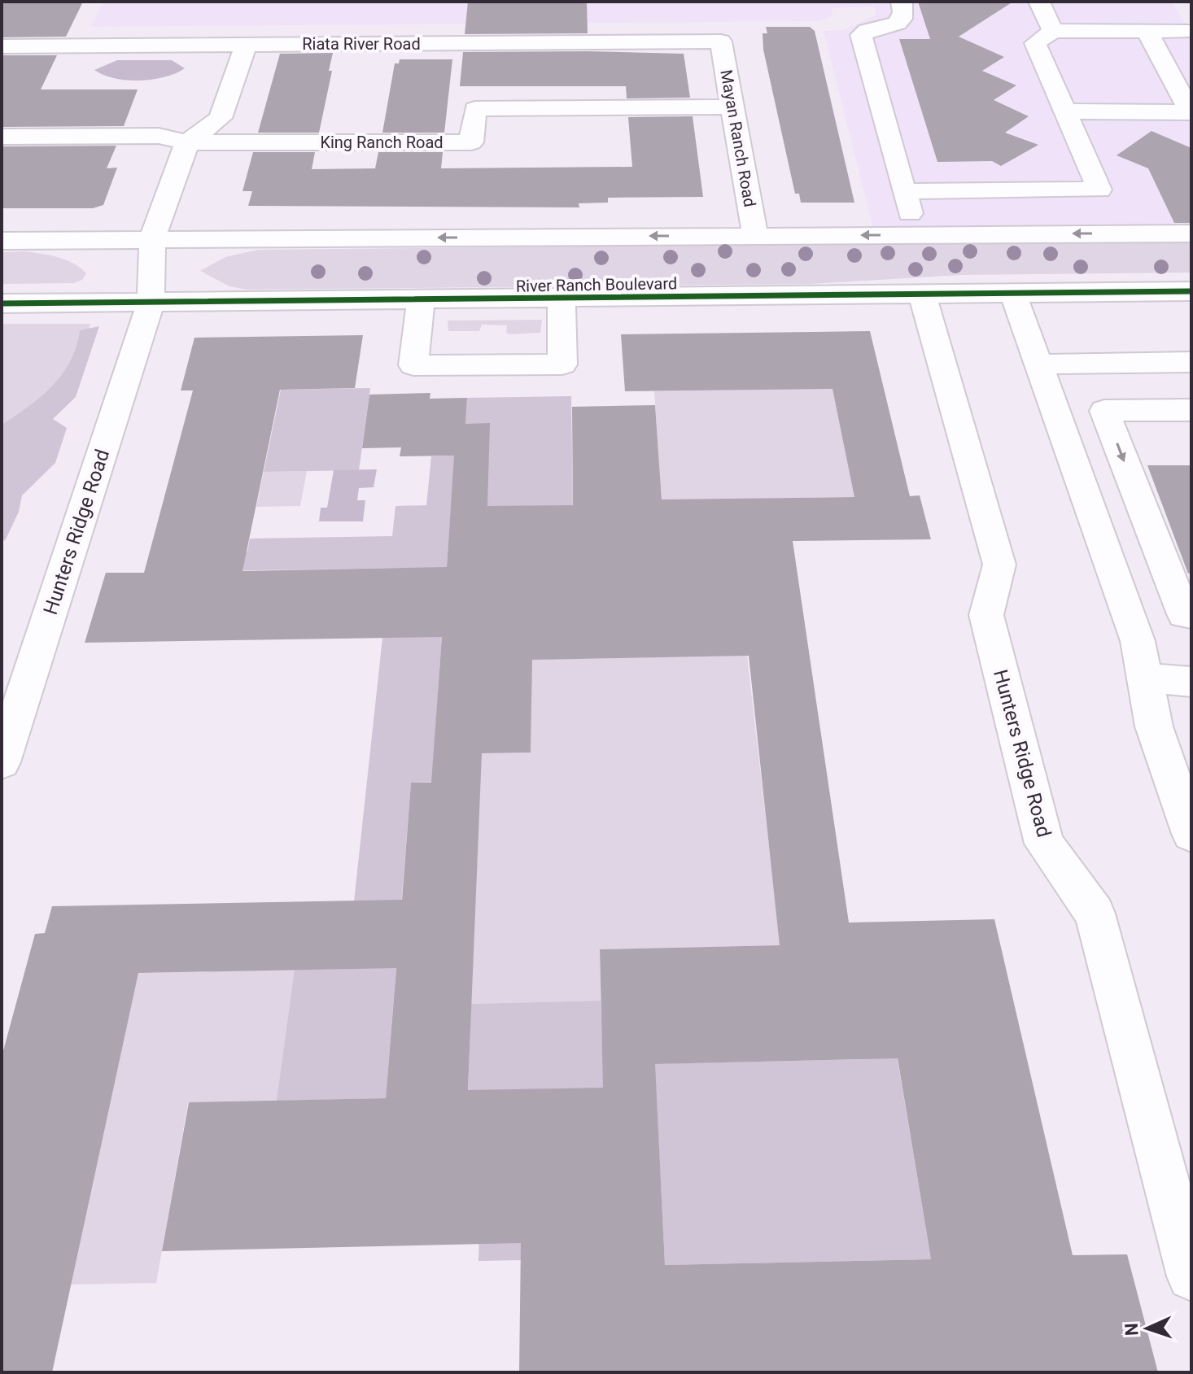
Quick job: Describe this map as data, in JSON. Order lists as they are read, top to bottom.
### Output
{
  "streets": {
    "street": [
      "Riata River Road",
      "Mayan Ranch Road",
      "King Ranch Road",
      "River Ranch Boulevard",
      "Hunters Ridge Road"
    ]
  },
  "crossings": [
    ["Riata River Road", "Mayan Ranch Road"],
    ["Mayan Ranch Road", "King Ranch Road"],
    ["King Ranch Road", "Hunters Ridge Road"],
    ["River Ranch Boulevard", "Hunters Ridge Road"]
  ],
  "north": "left"
}
